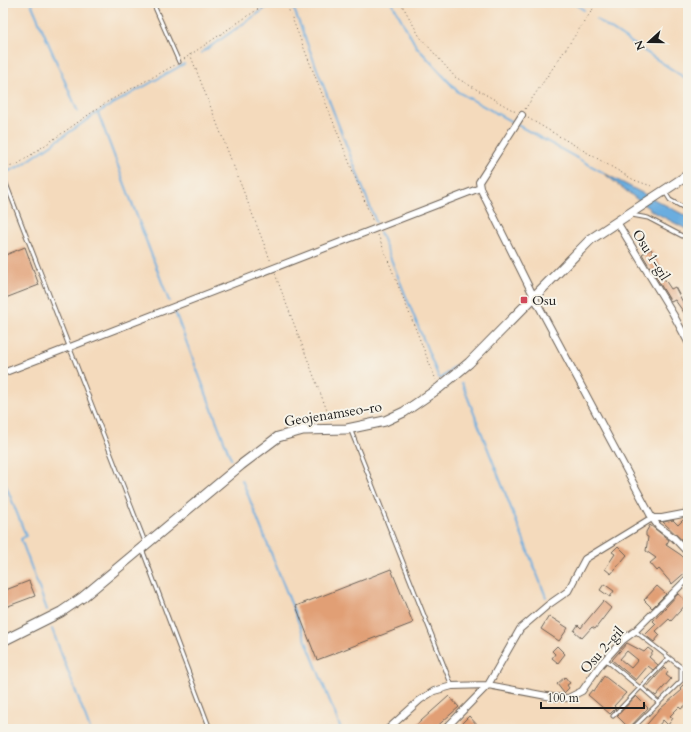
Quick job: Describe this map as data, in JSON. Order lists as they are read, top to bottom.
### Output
{
  "streets": {
    "main road": ["Geojenamseo-ro"],
    "street": ["Osu 1-gil", "Osu 2-gil"]
  },
  "crossings": [
    ["Osu 1-gil", "Geojenamseo-ro"]
  ],
  "places": {
    "transit": ["Osu"]
  },
  "scale_bar": "100 m",
  "north": "left"
}
